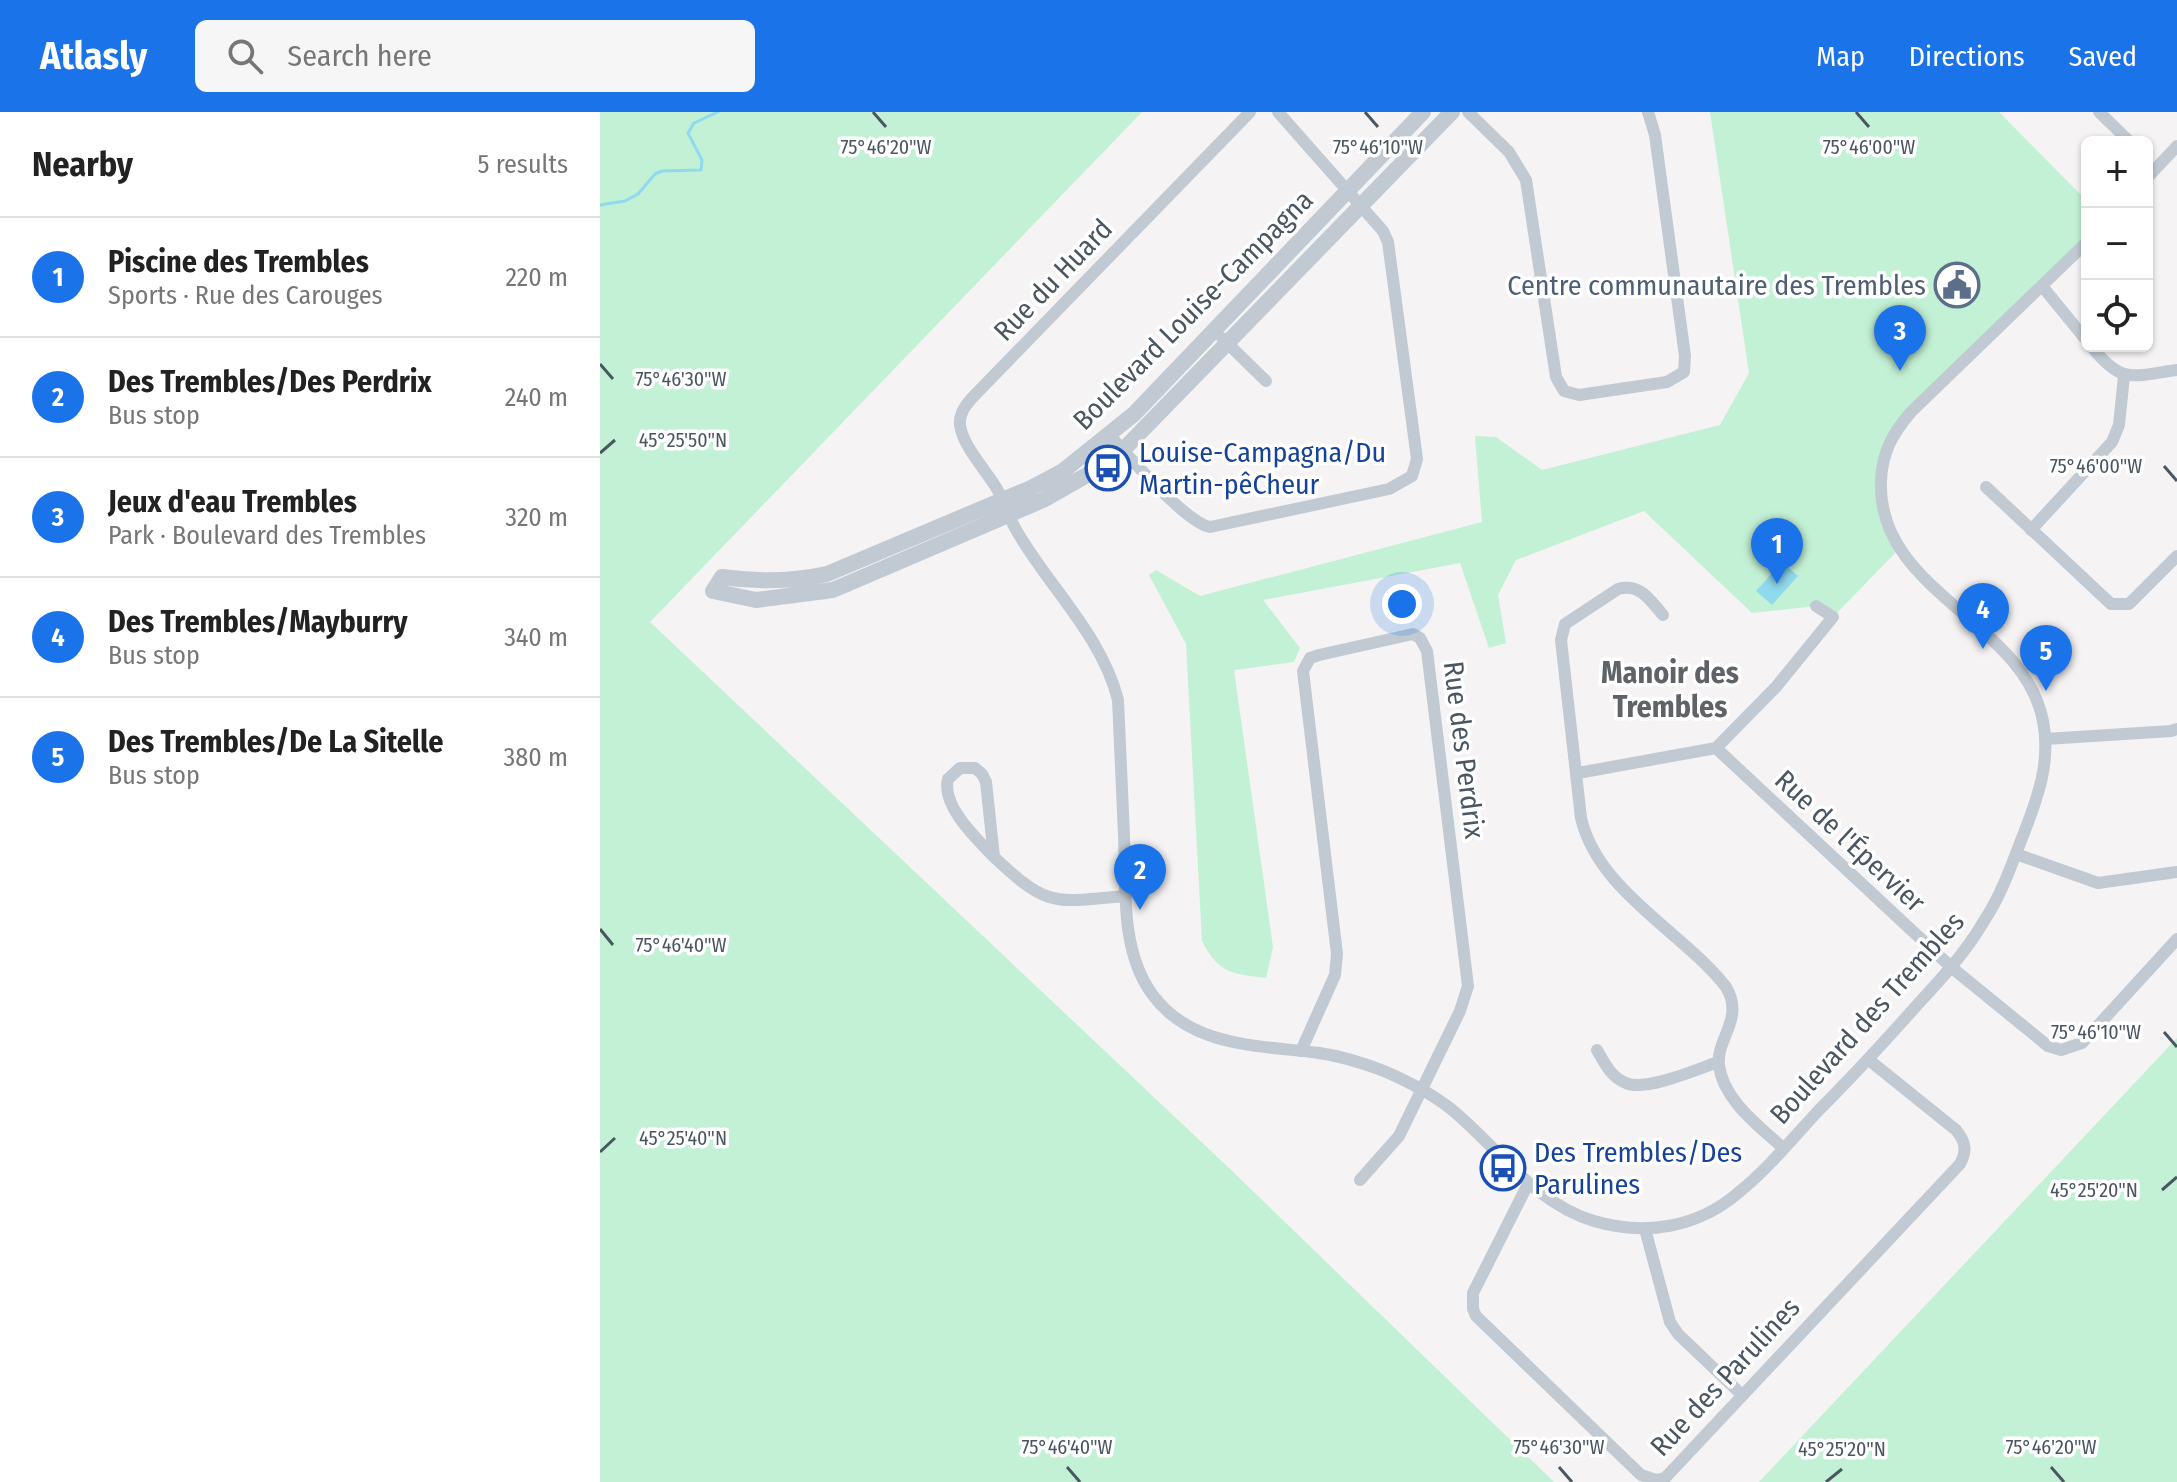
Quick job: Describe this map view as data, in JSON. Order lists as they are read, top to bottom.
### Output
{
  "streets": {
    "street": [
      "Rue du Huard",
      "Boulevard Louise-Campagna",
      "Rue des Perdrix",
      "Rue de l'Épervier",
      "Boulevard des Trembles",
      "Rue des Parulines"
    ]
  },
  "crossings": [
    ["Rue du Huard", "Boulevard Louise-Campagna"],
    ["Rue du Huard", "Boulevard des Trembles"],
    ["Boulevard Louise-Campagna", "Boulevard des Trembles"],
    ["Rue des Perdrix", "Boulevard des Trembles"],
    ["Rue de l'Épervier", "Boulevard des Trembles"],
    ["Boulevard des Trembles", "Rue des Parulines"]
  ],
  "districts": ["Manoir des Trembles"],
  "places": {
    "public building": ["Centre communautaire des Trembles"],
    "bus stop": ["Louise-Campagna/Du Martin-pêCheur", "Des Trembles/Des Parulines"]
  },
  "page": {
    "header": "Atlasly",
    "search": "Search here",
    "nav": ["Map", "Directions", "Saved"],
    "heading": ["Nearby", "5 results"],
    "map_buttons": ["+", "−"],
    "list": [
      {
        "mark": "1",
        "name": "Piscine des Trembles",
        "note": "Sports · Rue des Carouges",
        "value": "220 m"
      },
      {
        "mark": "2",
        "name": "Des Trembles/Des Perdrix",
        "note": "Bus stop",
        "value": "240 m"
      },
      {
        "mark": "3",
        "name": "Jeux d'eau Trembles",
        "note": "Park · Boulevard des Trembles",
        "value": "320 m"
      },
      {
        "mark": "4",
        "name": "Des Trembles/Mayburry",
        "note": "Bus stop",
        "value": "340 m"
      },
      {
        "mark": "5",
        "name": "Des Trembles/De La Sitelle",
        "note": "Bus stop",
        "value": "380 m"
      }
    ],
    "pins": [
      "3",
      "1",
      "4",
      "5",
      "2"
    ]
  },
  "coordinates": [
    "75°46'20\"W",
    "75°46'10\"W",
    "75°46'00\"W",
    "75°46'30\"W",
    "45°25'50\"N",
    "75°46'40\"W",
    "45°25'40\"N",
    "45°25'20\"N"
  ]
}
